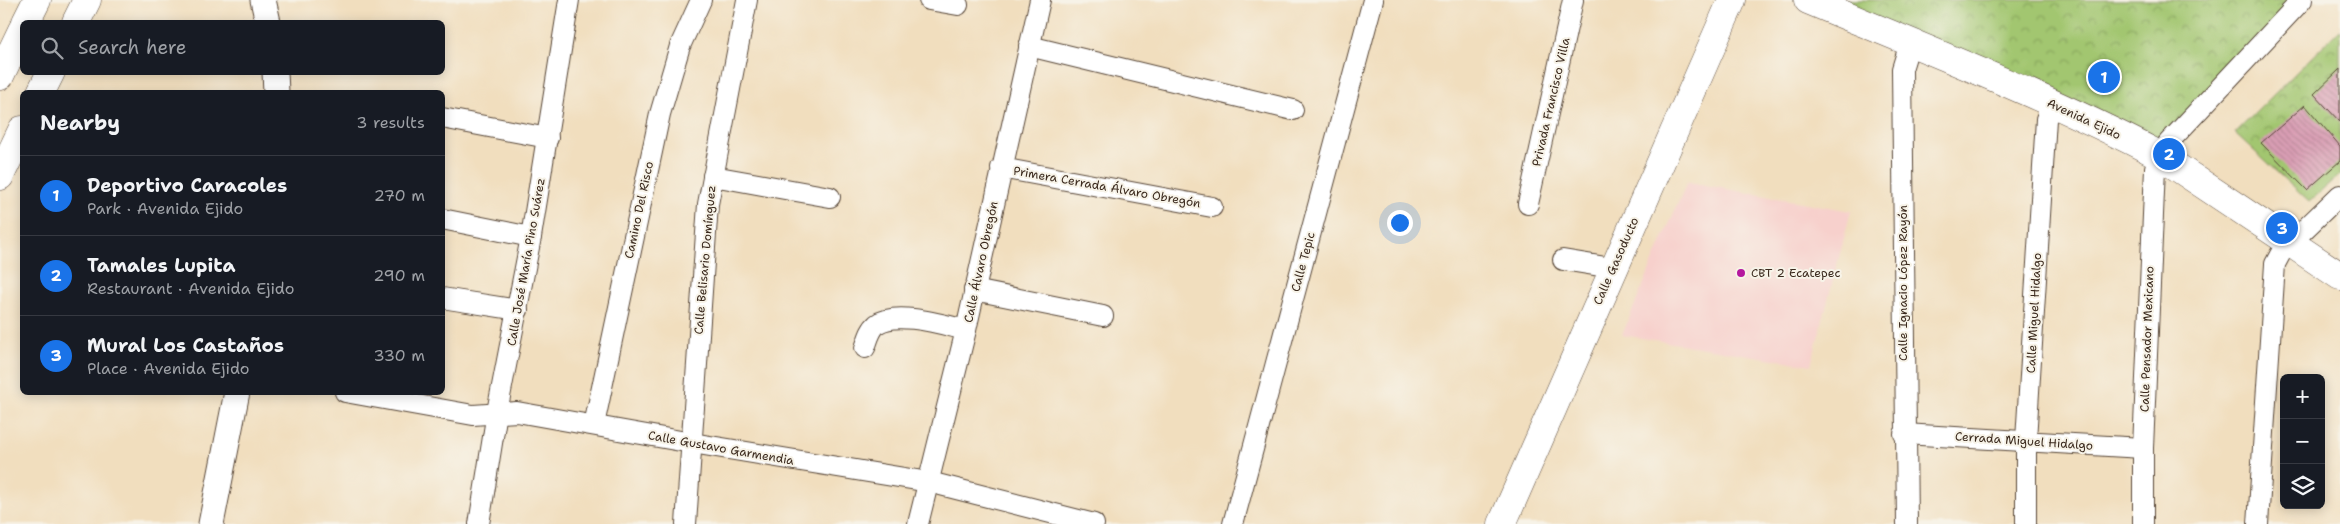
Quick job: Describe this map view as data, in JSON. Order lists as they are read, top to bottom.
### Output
{
  "streets": {
    "main road": ["Avenida Ejido", "Calle Gasoducto"],
    "street": [
      "Privada Francisco Villa",
      "Primera Cerrada Álvaro Obregón",
      "Camino Del Risco",
      "Calle Belisario Domínguez",
      "Calle José María Pino Suárez",
      "Calle Álvaro Obregón",
      "Calle Tepic",
      "Calle Ignacio López Rayón",
      "Calle Miguel Hidalgo",
      "Calle Pensador Mexicano",
      "Cerrada Miguel Hidalgo",
      "Calle Gustavo Garmendia"
    ]
  },
  "crossings": [
    ["Avenida Ejido", "Calle Ignacio López Rayón"],
    ["Avenida Ejido", "Calle Miguel Hidalgo"],
    ["Avenida Ejido", "Calle Pensador Mexicano"],
    ["Primera Cerrada Álvaro Obregón", "Calle Álvaro Obregón"],
    ["Camino Del Risco", "Calle Gustavo Garmendia"],
    ["Calle Belisario Domínguez", "Calle Gustavo Garmendia"],
    ["Calle José María Pino Suárez", "Calle Gustavo Garmendia"],
    ["Calle Álvaro Obregón", "Calle Gustavo Garmendia"],
    ["Calle Ignacio López Rayón", "Cerrada Miguel Hidalgo"],
    ["Calle Miguel Hidalgo", "Cerrada Miguel Hidalgo"],
    ["Calle Pensador Mexicano", "Cerrada Miguel Hidalgo"]
  ],
  "places": ["CBT 2 Ecatepec"],
  "page": {
    "search": "Search here",
    "pins": ["1", "2", "3"],
    "heading": ["Nearby", "3 results"],
    "list": [
      {
        "mark": "1",
        "name": "Deportivo Caracoles",
        "note": "Park · Avenida Ejido",
        "value": "270 m"
      },
      {
        "mark": "2",
        "name": "Tamales Lupita",
        "note": "Restaurant · Avenida Ejido",
        "value": "290 m"
      },
      {
        "mark": "3",
        "name": "Mural Los Castaños",
        "note": "Place · Avenida Ejido",
        "value": "330 m"
      }
    ],
    "map_buttons": ["+", "−"]
  }
}
